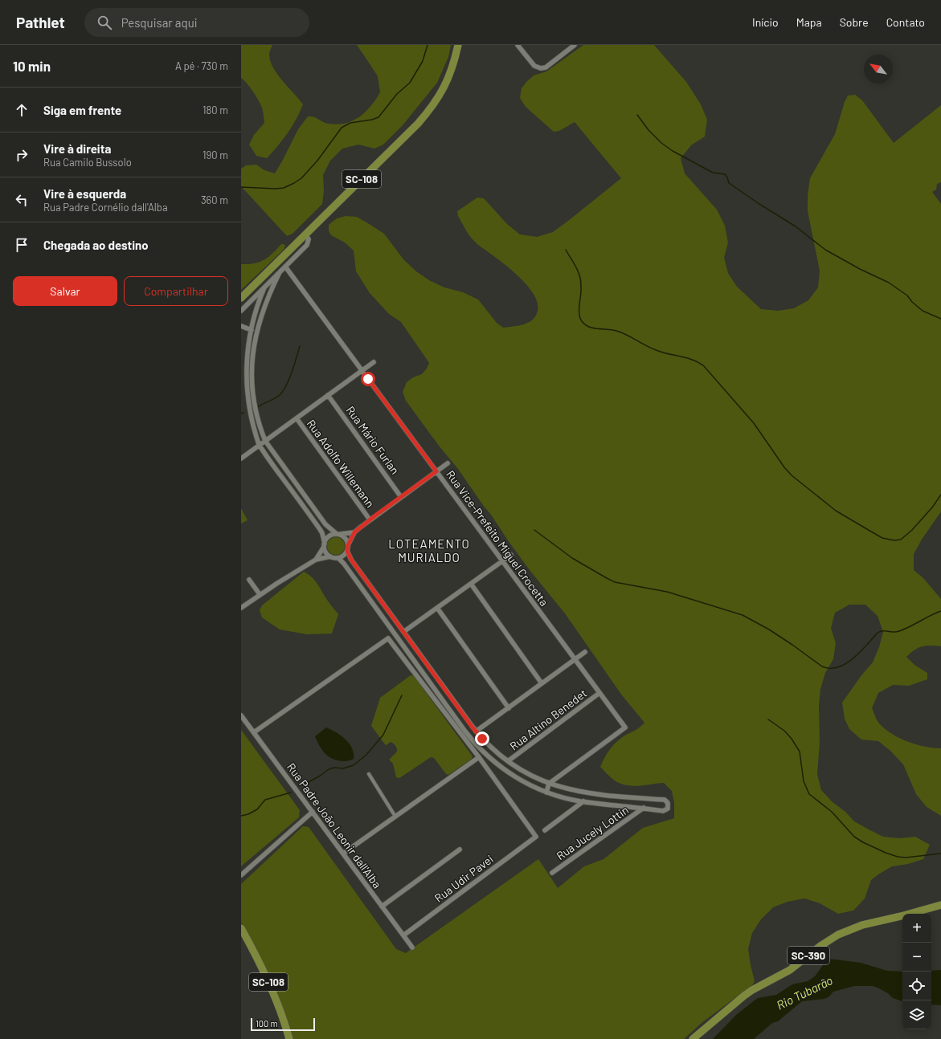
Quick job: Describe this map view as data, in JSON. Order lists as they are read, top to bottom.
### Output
{
  "streets": {
    "main road": ["SC-108", "SC-390"],
    "street": [
      "Rua Mário Furlan",
      "Rua Adolfo Willemann",
      "Rua Vice-Prefeito Miguel Crocetta",
      "Rua Altino Benedet",
      "Rua Padre João Leonir dall'Alba",
      "Rua Jucely Lottin",
      "Rua Udir Pavei"
    ]
  },
  "crossings": [
    ["Rua Vice-Prefeito Miguel Crocetta", "Rua Altino Benedet"],
    ["Rua Padre João Leonir dall'Alba", "Rua Udir Pavei"]
  ],
  "districts": ["LOTEAMENTO MURIALDO"],
  "water": ["Rio Tubarão"],
  "scale_bar": "100 m",
  "north": "top left",
  "page": {
    "header": "Pathlet",
    "search": "Pesquisar aqui",
    "nav": [
      "Início",
      "Mapa",
      "Sobre",
      "Contato"
    ],
    "heading": ["10 min", "A pé · 730 m"],
    "list": [
      ["Siga em frente", "180 m"],
      ["Vire à direita", "Rua Camilo Bussolo", "190 m"],
      ["Vire à esquerda", "Rua Padre Cornélio dall'Alba", "360 m"],
      "Chegada ao destino"
    ],
    "buttons": ["Salvar", "Compartilhar"],
    "map_buttons": ["+", "−"],
    "scale": "100 m"
  }
}
